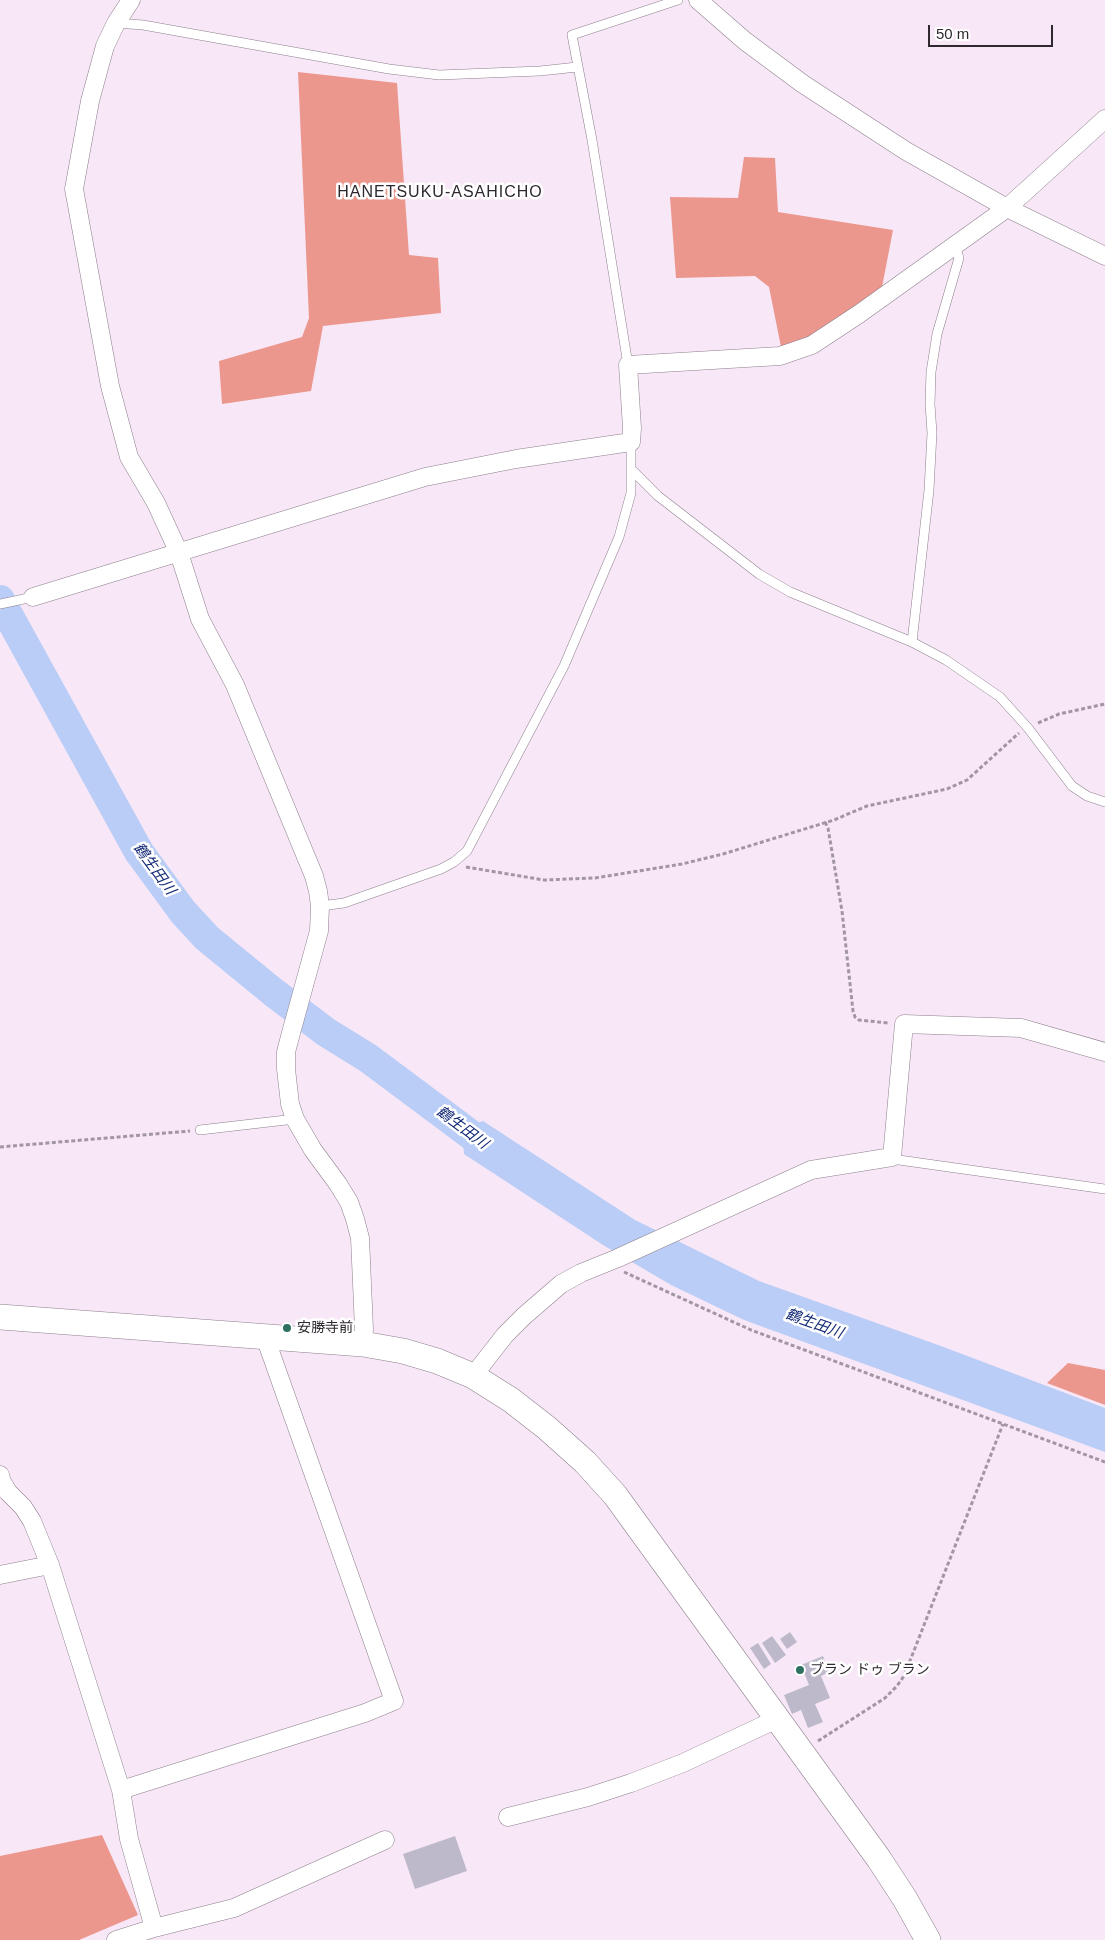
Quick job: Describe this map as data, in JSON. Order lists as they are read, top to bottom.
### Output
{
  "districts": ["HANETSUKU-ASAHICHO"],
  "water": ["鶴生田川"],
  "places": ["安勝寺前", "ブラン ドゥ ブラン"],
  "scale_bar": "50 m"
}
